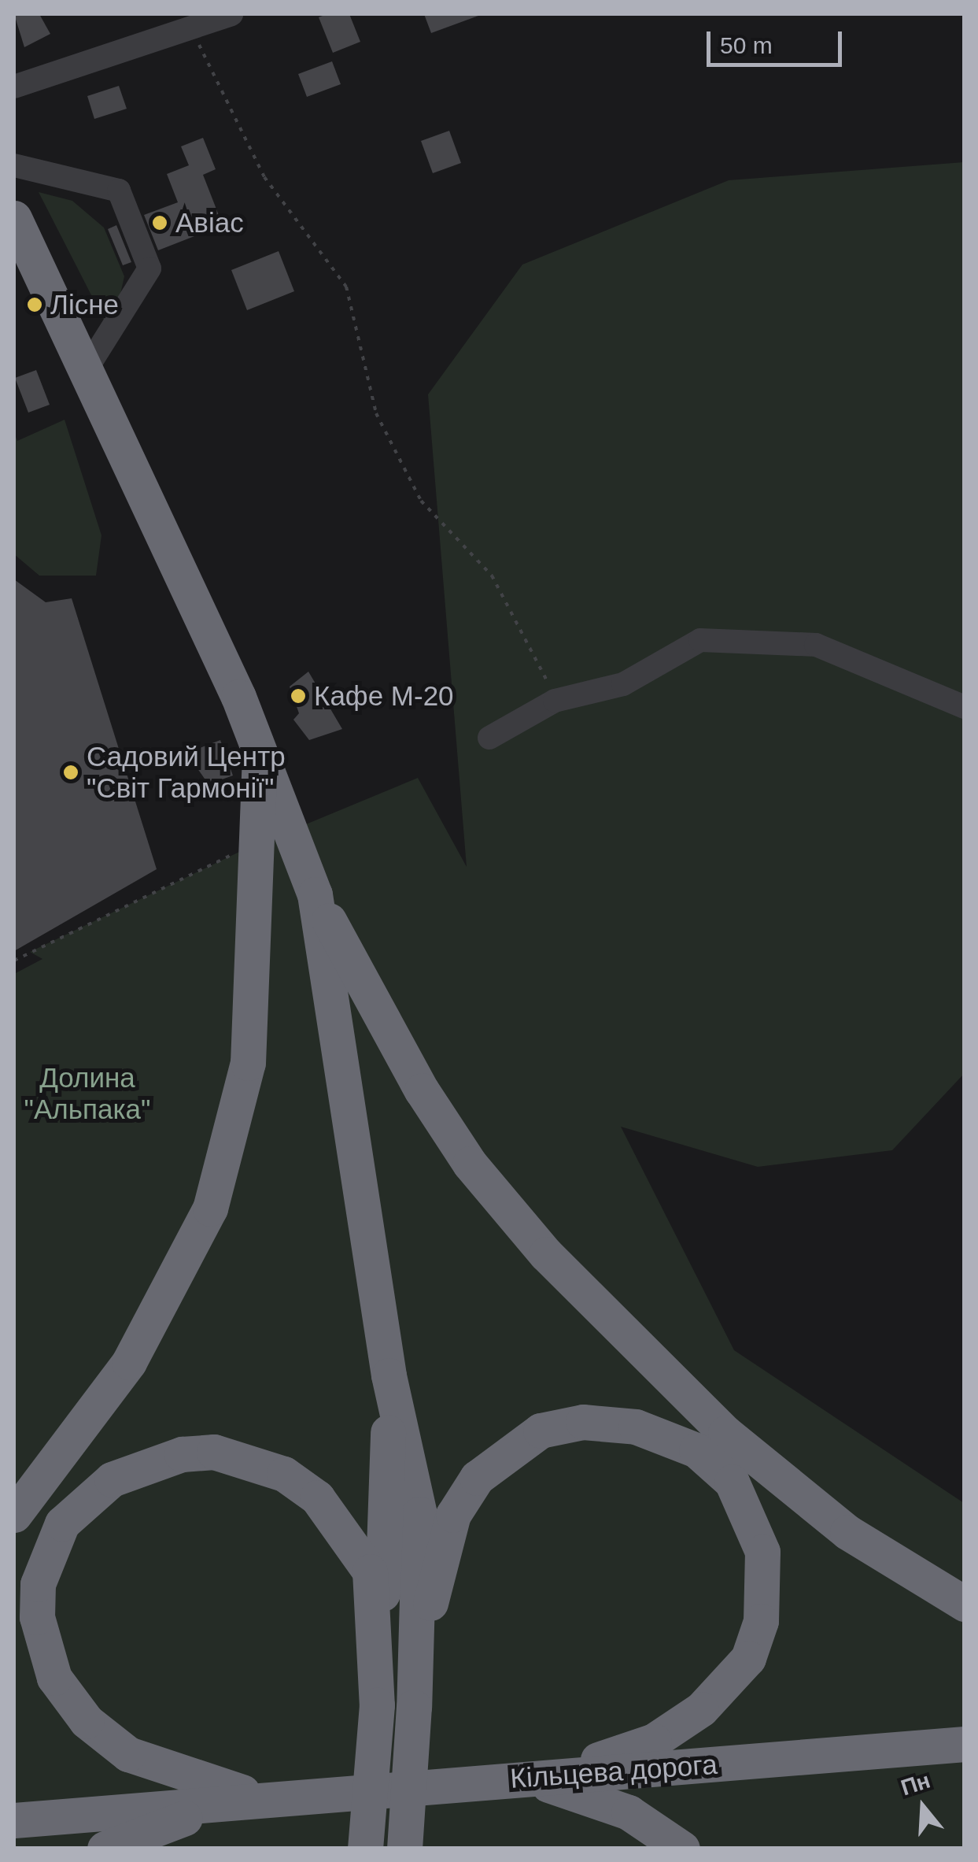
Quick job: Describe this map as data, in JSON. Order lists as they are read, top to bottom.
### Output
{
  "streets": {
    "highway": ["Кільцева дорога"]
  },
  "parks": ["Долина \"Альпака\""],
  "places": [
    "Авіас",
    "Лісне",
    "Кафе М-20",
    "Садовий Центр \"Світ Гармонії\""
  ],
  "scale_bar": "50 m",
  "north": "top"
}
